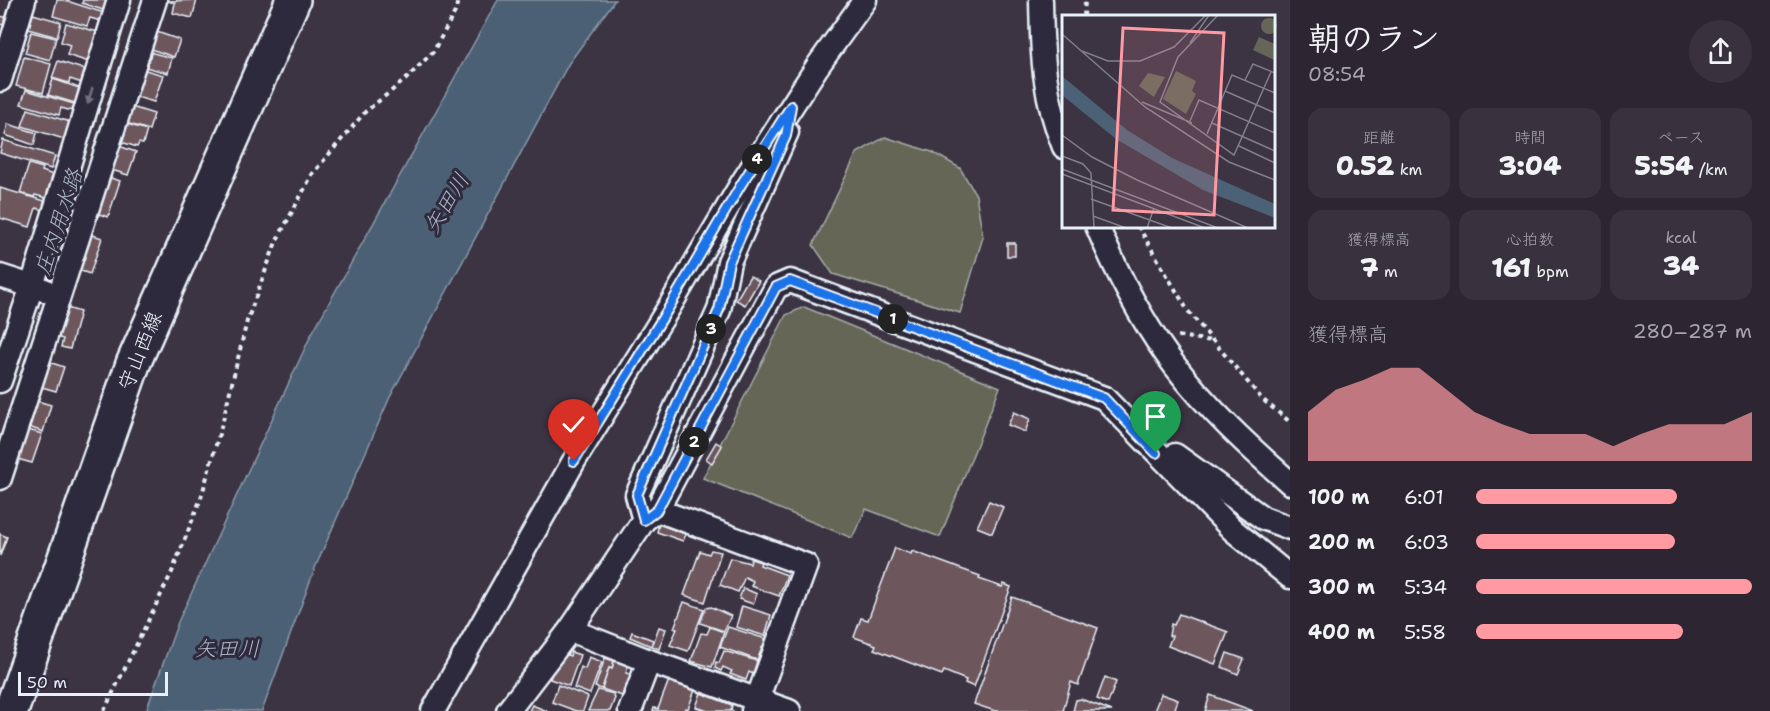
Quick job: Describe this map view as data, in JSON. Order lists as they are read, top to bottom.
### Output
{
  "streets": {
    "main road": ["守山西線"]
  },
  "water": ["矢田川", "庄内用水路"],
  "scale_bar": "50 m",
  "page": {
    "heading": ["朝のラン", "08:54"],
    "stats": [
      ["距離", "0.52 km"],
      ["時間", "3:04"],
      ["ペース", "5:54 /km"],
      ["獲得標高", "7 m"],
      ["心拍数", "161 bpm"],
      ["kcal", "34"]
    ],
    "pins": [
      "4",
      "1",
      "3",
      "2"
    ],
    "chart": ["獲得標高", "280–287 m"],
    "list": [
      {
        "name": "100 m",
        "note": "6:01"
      },
      {
        "name": "200 m",
        "note": "6:03"
      },
      {
        "name": "300 m",
        "note": "5:34"
      },
      {
        "name": "400 m",
        "note": "5:58"
      }
    ],
    "scale": "50 m"
  }
}
